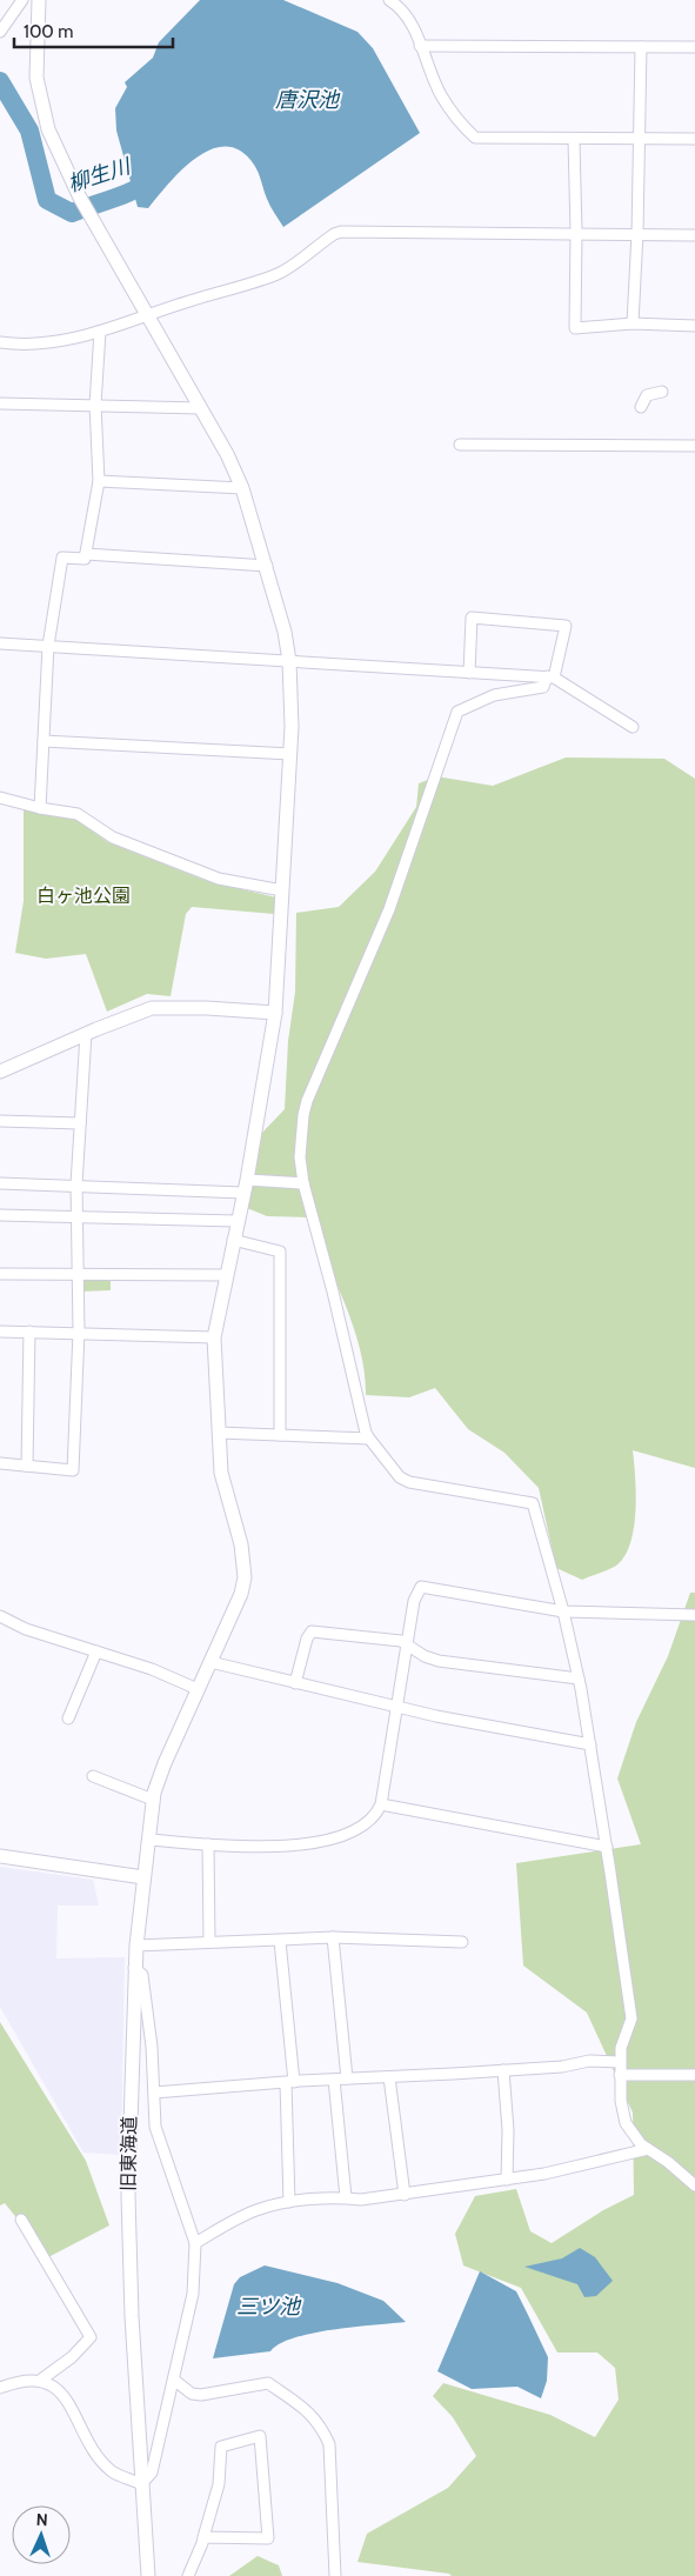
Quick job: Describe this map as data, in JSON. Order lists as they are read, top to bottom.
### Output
{
  "streets": {
    "street": ["旧東海道"]
  },
  "water": ["唐沢池", "柳生川", "三ツ池"],
  "parks": ["白ヶ池公園"],
  "scale_bar": "100 m",
  "north": "top"
}
